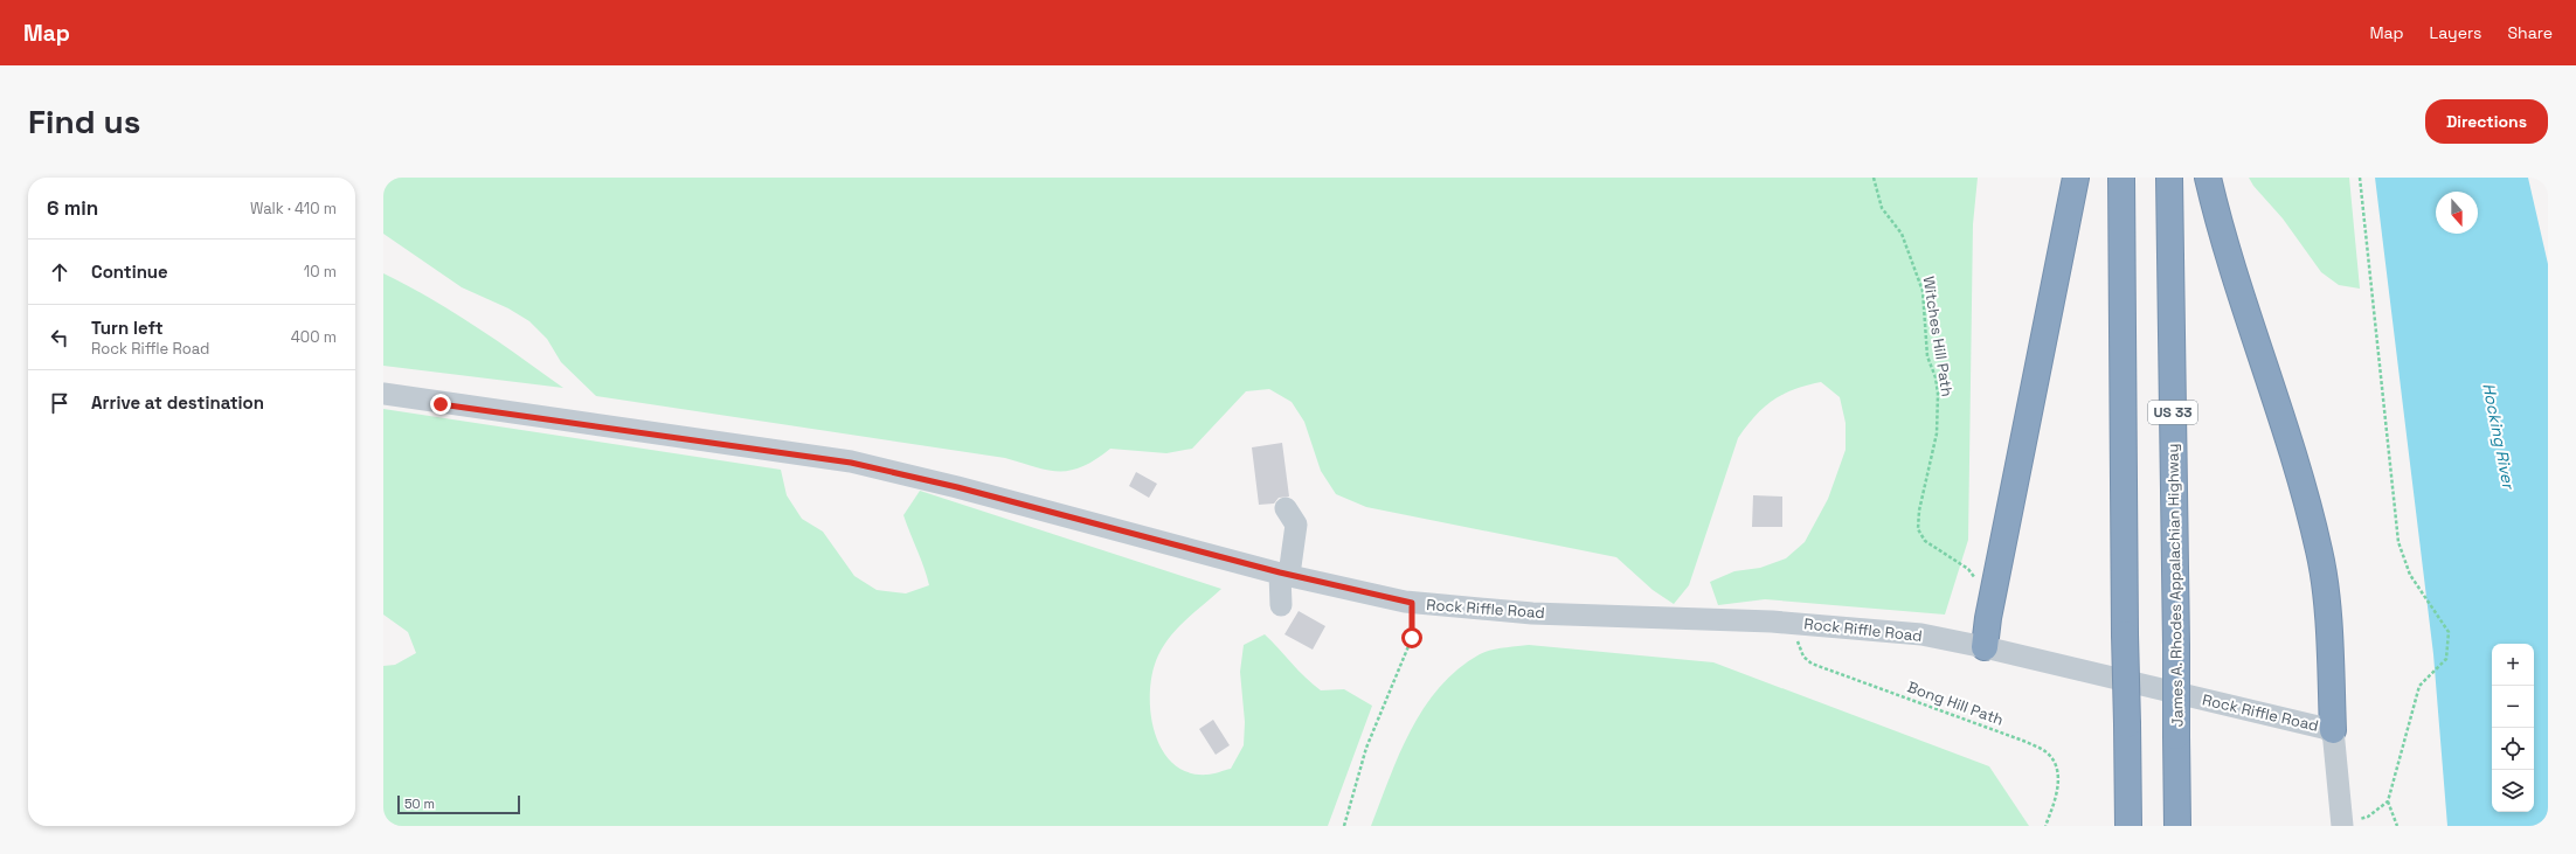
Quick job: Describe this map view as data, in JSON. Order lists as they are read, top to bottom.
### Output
{
  "streets": {
    "highway": ["US 33", "James A. Rhodes Appalachian Highway"],
    "street": ["Rock Riffle Road"],
    "path": ["Witches Hill Path", "Bong Hill Path"]
  },
  "water": ["Hocking River"],
  "scale_bar": "50 m",
  "north": "bottom",
  "page": {
    "header": "Map",
    "nav": ["Map", "Layers", "Share"],
    "buttons": "Directions",
    "title": "Find us",
    "heading": ["6 min", "Walk · 410 m"],
    "list": [
      ["Continue", "10 m"],
      ["Turn left", "Rock Riffle Road", "400 m"],
      "Arrive at destination"
    ],
    "map_buttons": ["+", "−"],
    "scale": "50 m"
  }
}
